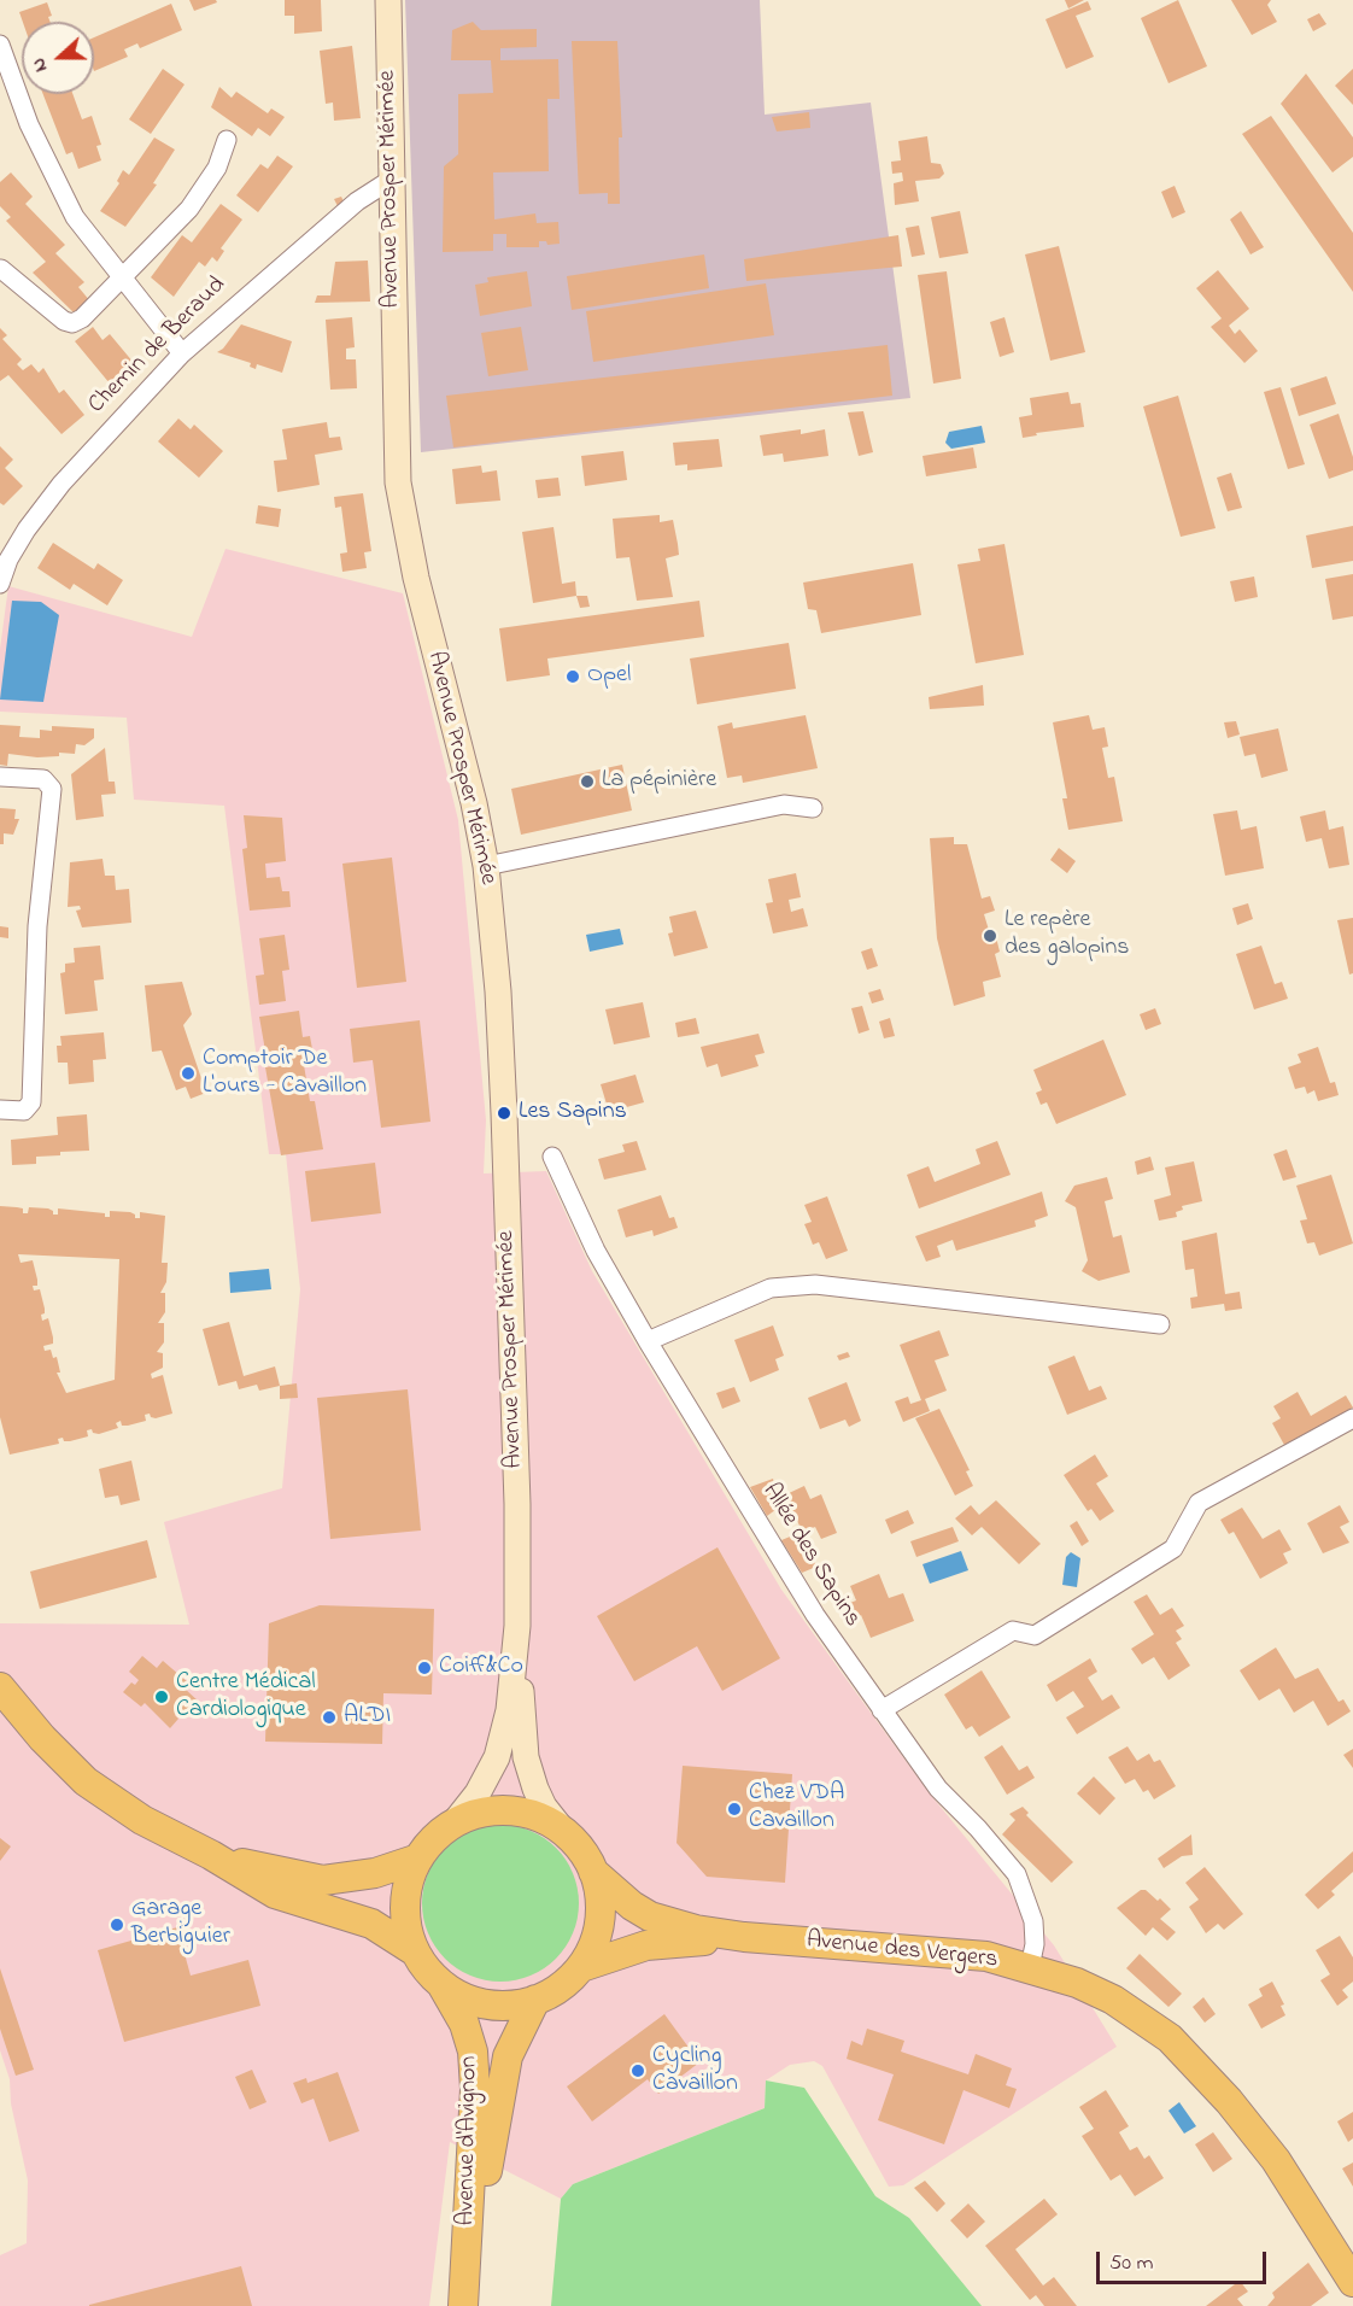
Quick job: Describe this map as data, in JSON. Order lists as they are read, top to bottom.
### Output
{
  "streets": {
    "main road": ["Avenue Prosper Mérimée", "Avenue des Vergers", "Avenue d'Avignon"],
    "street": ["Chemin de Beraud", "Allée des Sapins"]
  },
  "crossings": [
    ["Avenue Prosper Mérimée", "Chemin de Beraud"],
    ["Avenue Prosper Mérimée", "Avenue des Vergers"],
    ["Avenue Prosper Mérimée", "Avenue d'Avignon"],
    ["Allée des Sapins", "Avenue des Vergers"],
    ["Avenue des Vergers", "Avenue d'Avignon"]
  ],
  "places": [
    "Opel",
    "La pépinière",
    "Le repère des galopins",
    "Comptoir De L'ours - Cavaillon",
    "Les Sapins",
    "Coiff&Co",
    "Centre Médical Cardiologique",
    "ALDI",
    "Chez VDA Cavaillon",
    "Garage Berbiguier",
    "Cycling Cavaillon"
  ],
  "scale_bar": "50 m",
  "north": "left"
}
